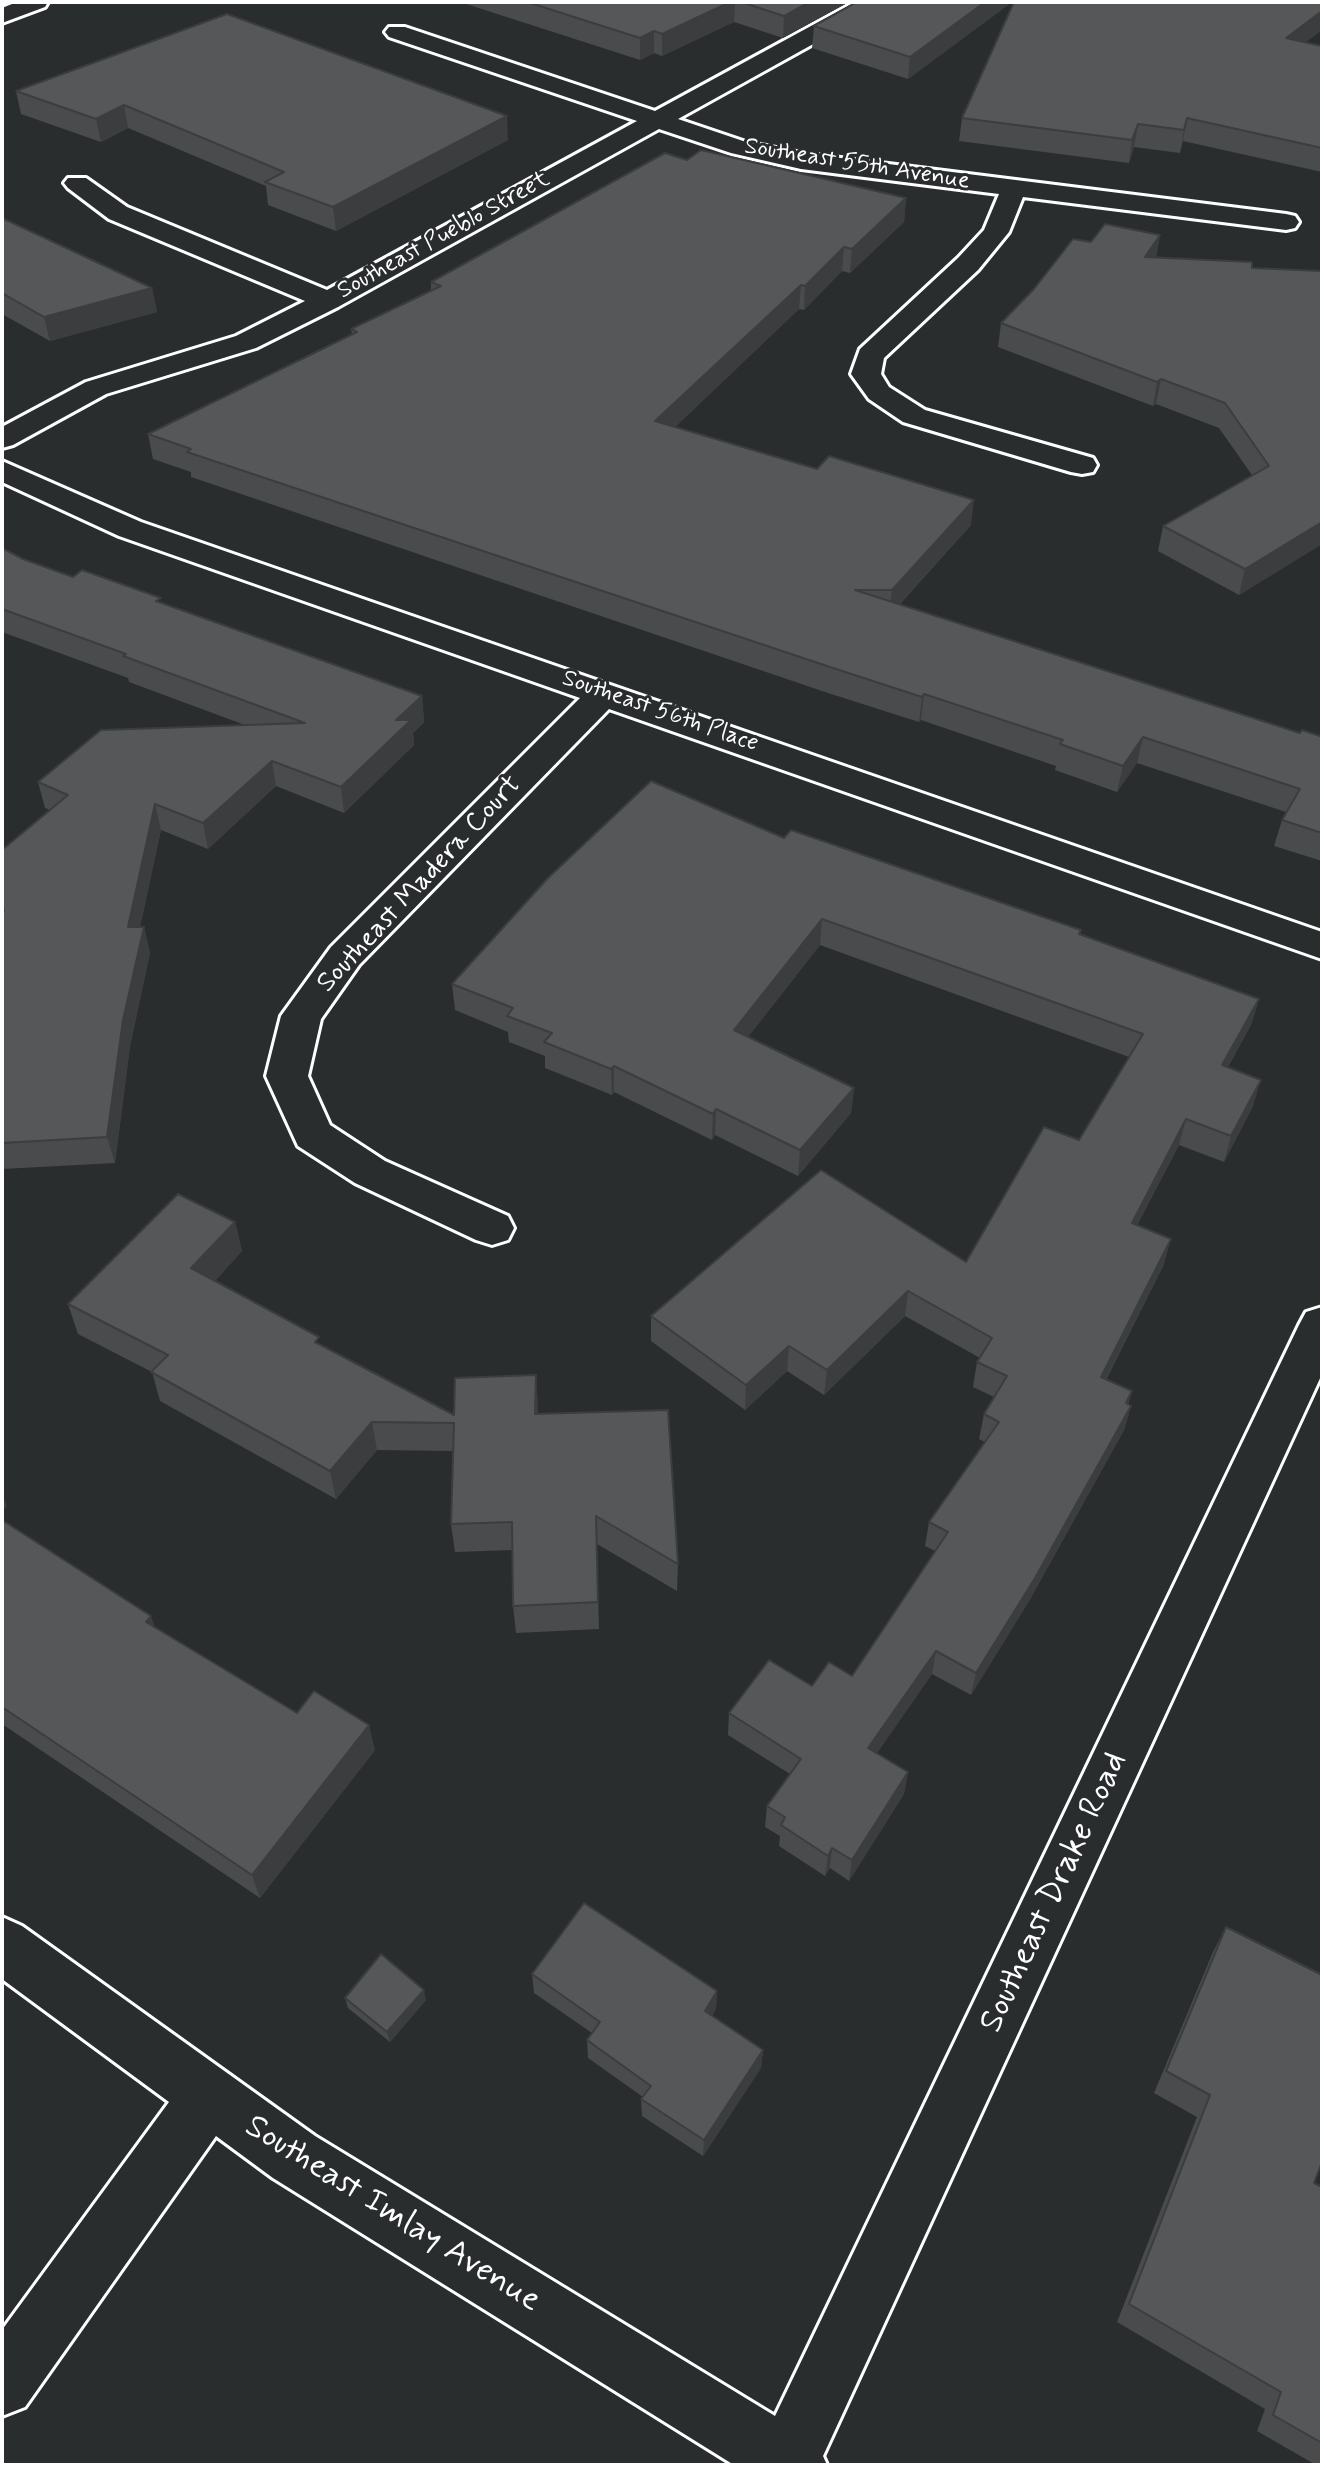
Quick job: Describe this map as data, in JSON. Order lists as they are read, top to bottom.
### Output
{
  "streets": {
    "street": [
      "Southeast 55th Avenue",
      "Southeast Pueblo Street",
      "Southeast 56th Place",
      "Southeast Madera Court",
      "Southeast Drake Road",
      "Southeast Imlay Avenue"
    ]
  },
  "crossings": [
    ["Southeast 55th Avenue", "Southeast Pueblo Street"],
    ["Southeast 56th Place", "Southeast Madera Court"],
    ["Southeast Drake Road", "Southeast Imlay Avenue"]
  ]
}
